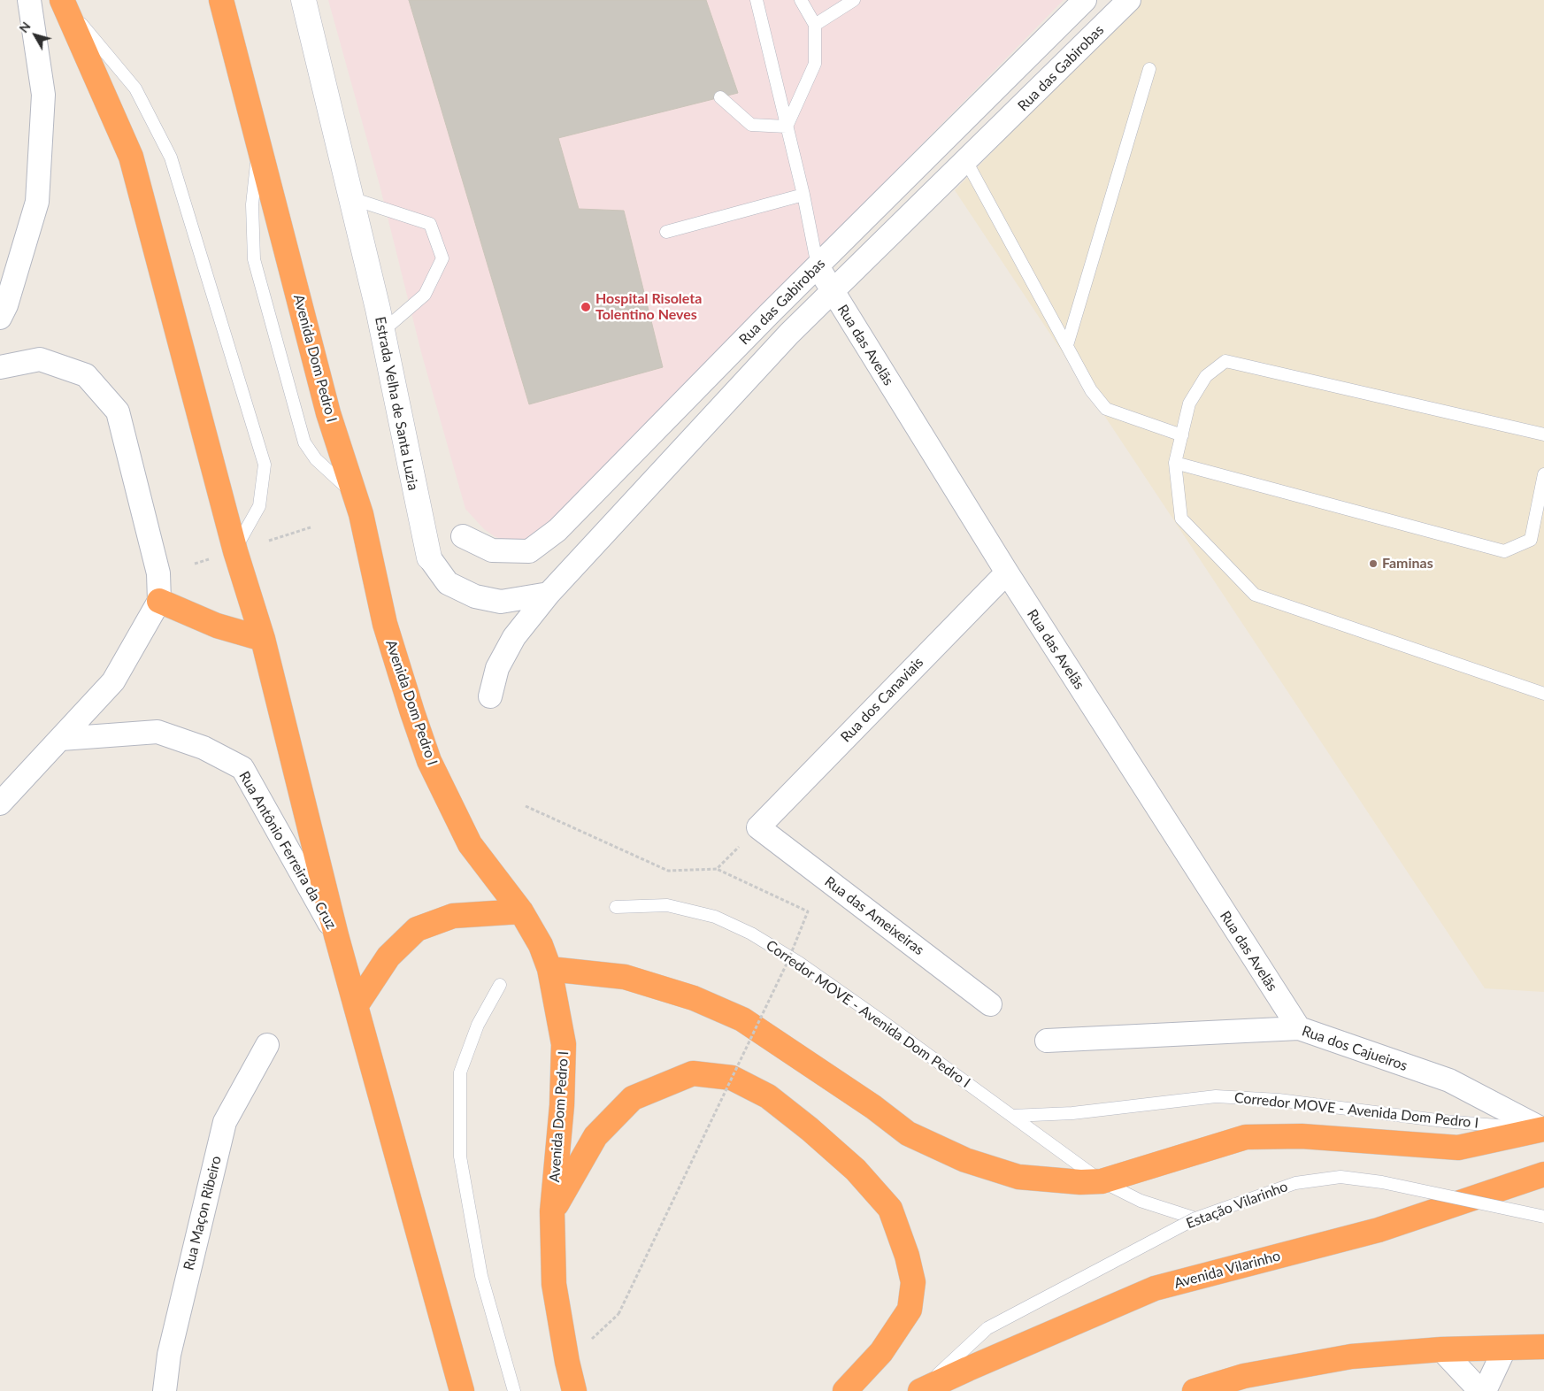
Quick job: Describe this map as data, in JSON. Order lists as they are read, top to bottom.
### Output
{
  "streets": {
    "highway": ["Avenida Dom Pedro I", "Avenida Vilarinho"],
    "street": [
      "Rua das Gabirobas",
      "Rua das Avelãs",
      "Estrada Velha de Santa Luzia",
      "Rua dos Canaviais",
      "Rua Antônio Ferreira da Cruz",
      "Rua das Ameixeiras",
      "Rua dos Cajueiros",
      "Rua Maçon Ribeiro"
    ],
    "lane": ["Corredor MOVE - Avenida Dom Pedro I", "Estação Vilarinho"]
  },
  "crossings": [
    ["Rua das Gabirobas", "Rua das Avelãs"],
    ["Rua das Gabirobas", "Estrada Velha de Santa Luzia"],
    ["Rua das Avelãs", "Rua dos Canaviais"],
    ["Rua das Avelãs", "Rua dos Cajueiros"],
    ["Rua dos Canaviais", "Rua das Ameixeiras"],
    ["Corredor MOVE - Avenida Dom Pedro I", "Rua dos Cajueiros"],
    ["Corredor MOVE - Avenida Dom Pedro I", "Estação Vilarinho"],
    ["Estação Vilarinho", "Avenida Vilarinho"]
  ],
  "places": ["Hospital Risoleta Tolentino Neves", "Faminas"],
  "north": "top left"
}
